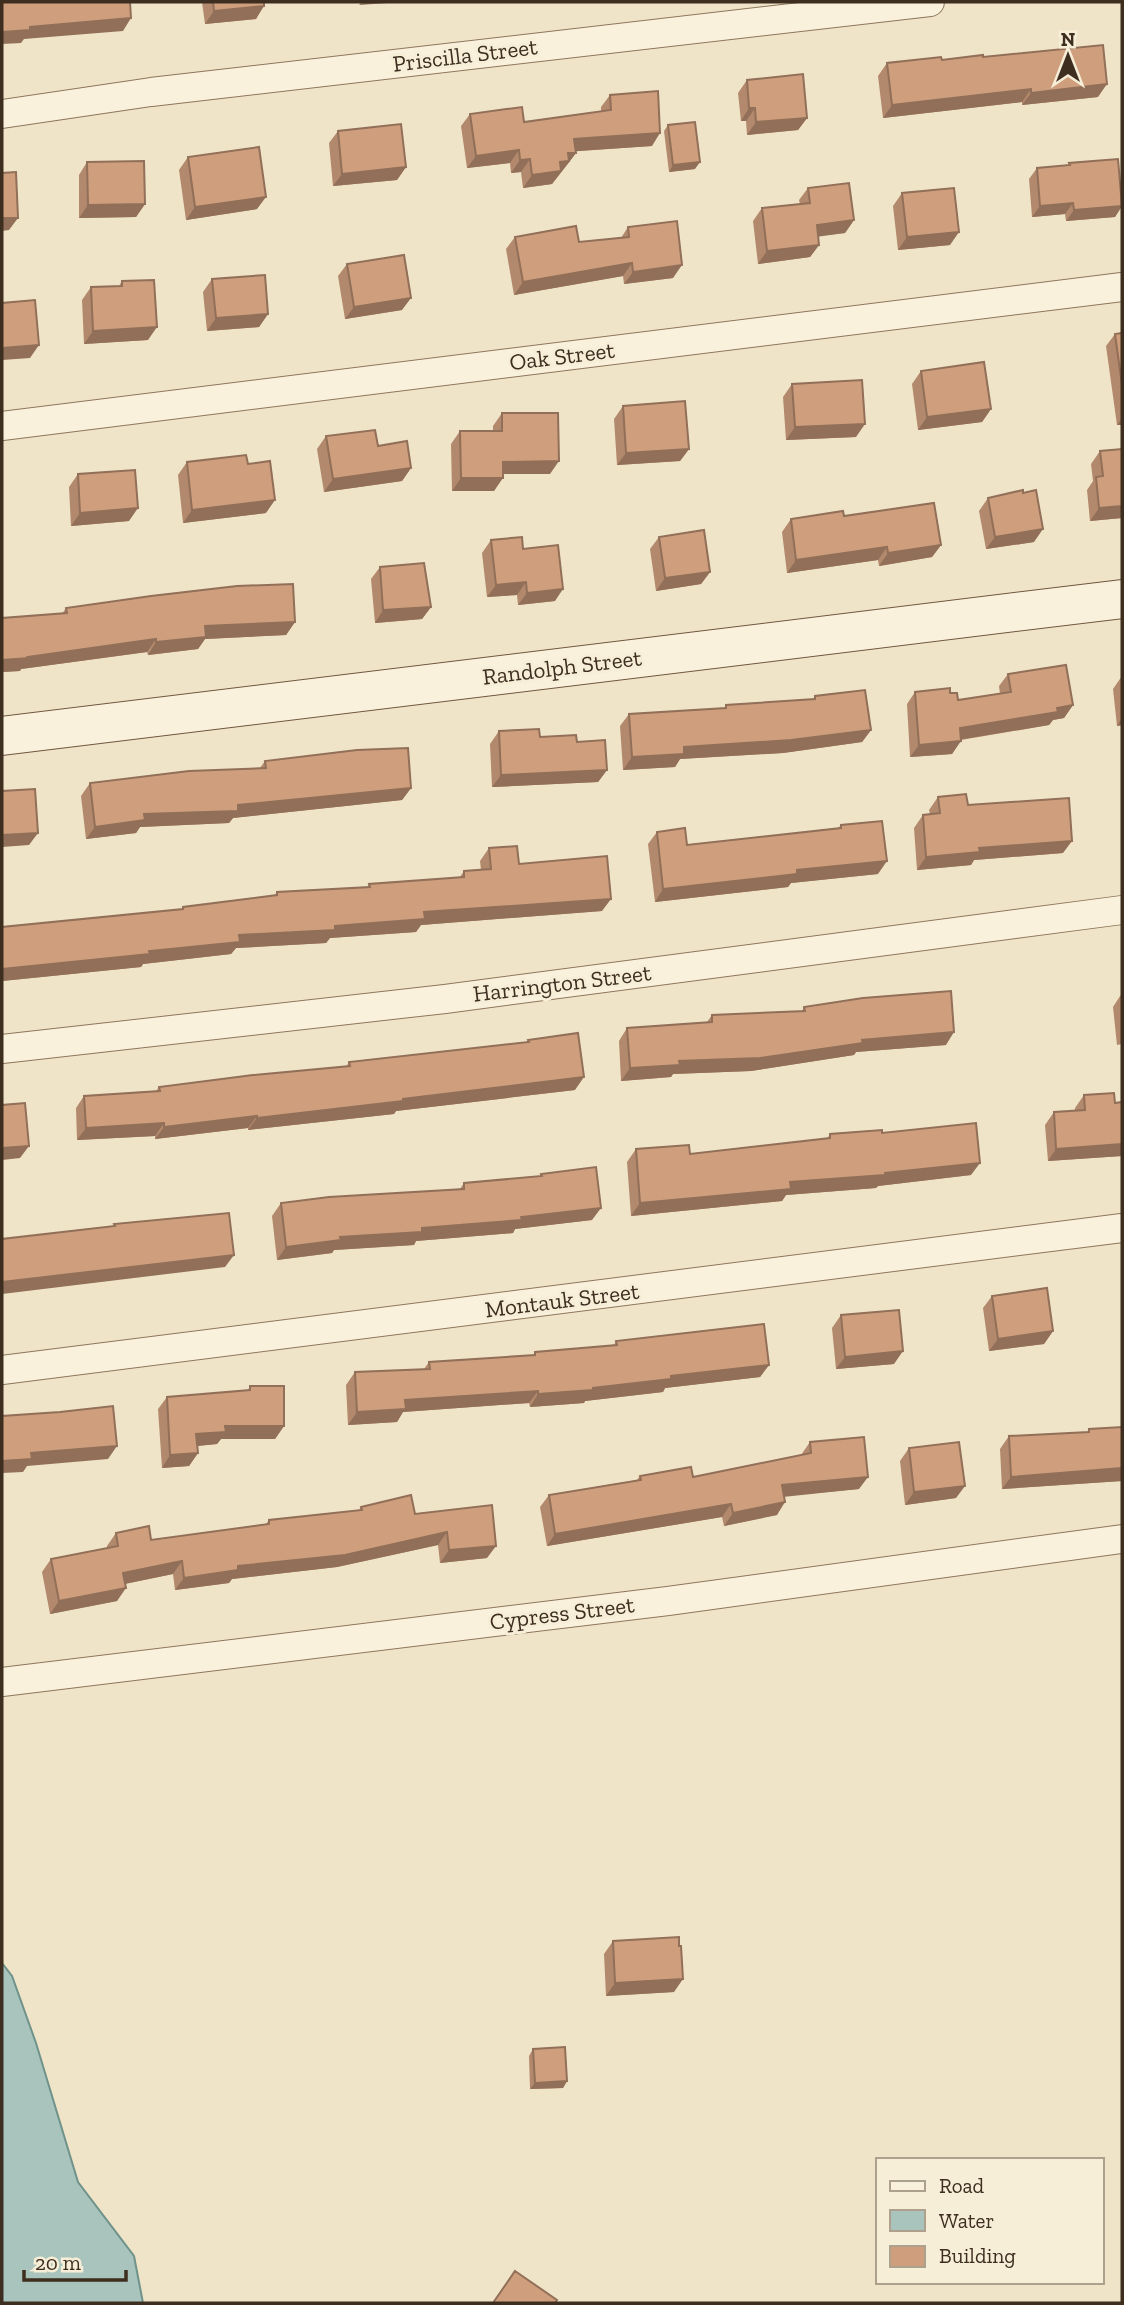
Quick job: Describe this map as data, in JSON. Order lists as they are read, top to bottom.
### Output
{
  "streets": {
    "street": [
      "Priscilla Street",
      "Oak Street",
      "Randolph Street",
      "Harrington Street",
      "Montauk Street",
      "Cypress Street"
    ]
  },
  "legend": ["Road", "Water", "Building"],
  "scale_bar": "20 m",
  "north": "top"
}
